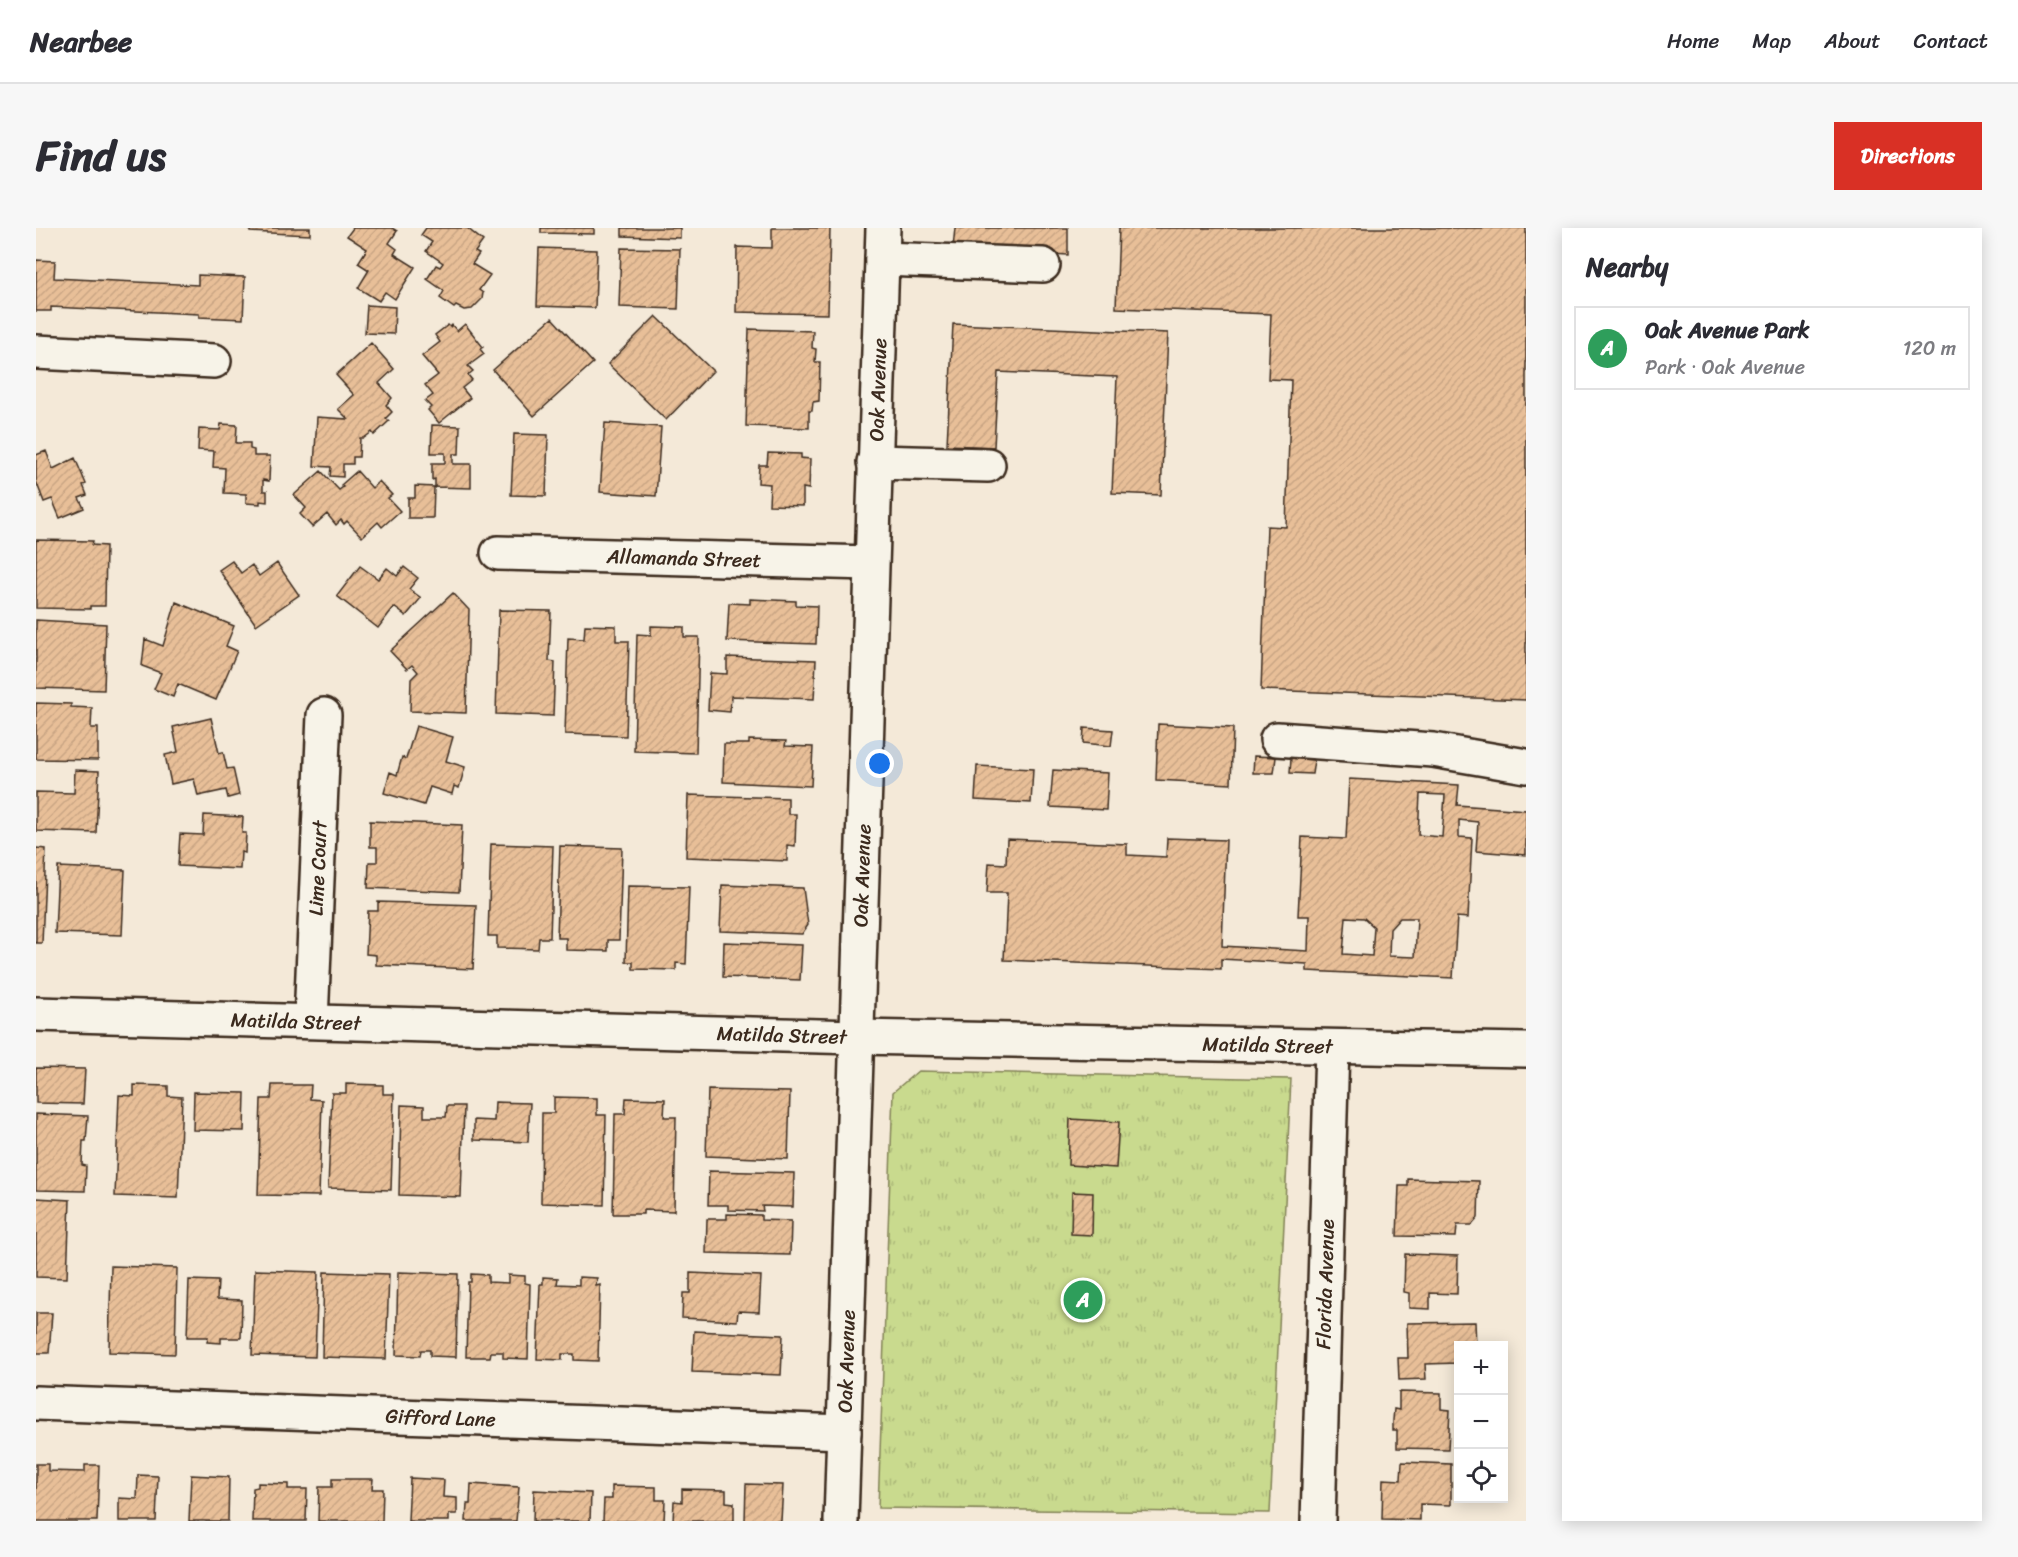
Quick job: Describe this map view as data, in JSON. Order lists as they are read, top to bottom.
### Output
{
  "streets": {
    "street": [
      "Oak Avenue",
      "Allamanda Street",
      "Lime Court",
      "Matilda Street",
      "Florida Avenue",
      "Gifford Lane"
    ]
  },
  "crossings": [
    ["Oak Avenue", "Allamanda Street"],
    ["Oak Avenue", "Matilda Street"],
    ["Oak Avenue", "Gifford Lane"],
    ["Lime Court", "Matilda Street"],
    ["Matilda Street", "Florida Avenue"]
  ],
  "page": {
    "header": "Nearbee",
    "nav": [
      "Home",
      "Map",
      "About",
      "Contact"
    ],
    "title": "Find us",
    "buttons": "Directions",
    "heading": "Nearby",
    "list": [
      {
        "mark": "A",
        "name": "Oak Avenue Park",
        "note": "Park · Oak Avenue",
        "value": "120 m"
      }
    ],
    "pins": "A",
    "map_buttons": ["+", "−"]
  }
}
